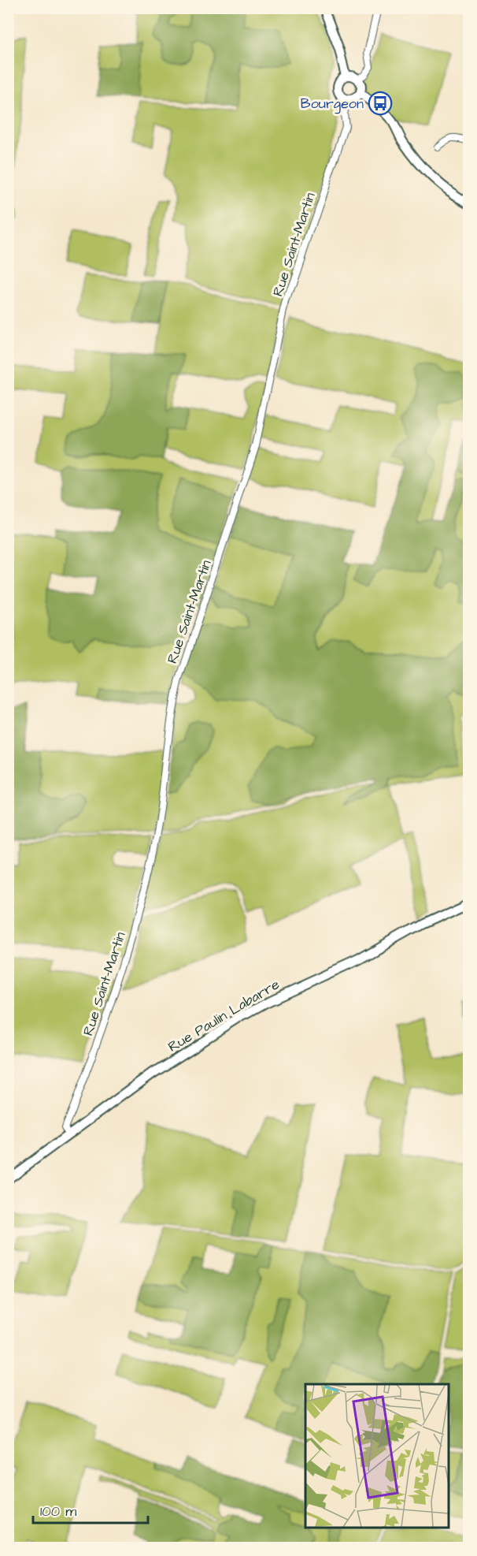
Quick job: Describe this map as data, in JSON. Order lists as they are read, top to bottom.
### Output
{
  "streets": {
    "street": ["Rue Saint-Martin", "Rue Paulin Labarre"]
  },
  "crossings": [
    ["Rue Saint-Martin", "Rue Paulin Labarre"]
  ],
  "places": {
    "bus stop": ["Bourgeon"]
  },
  "scale_bar": "100 m"
}
